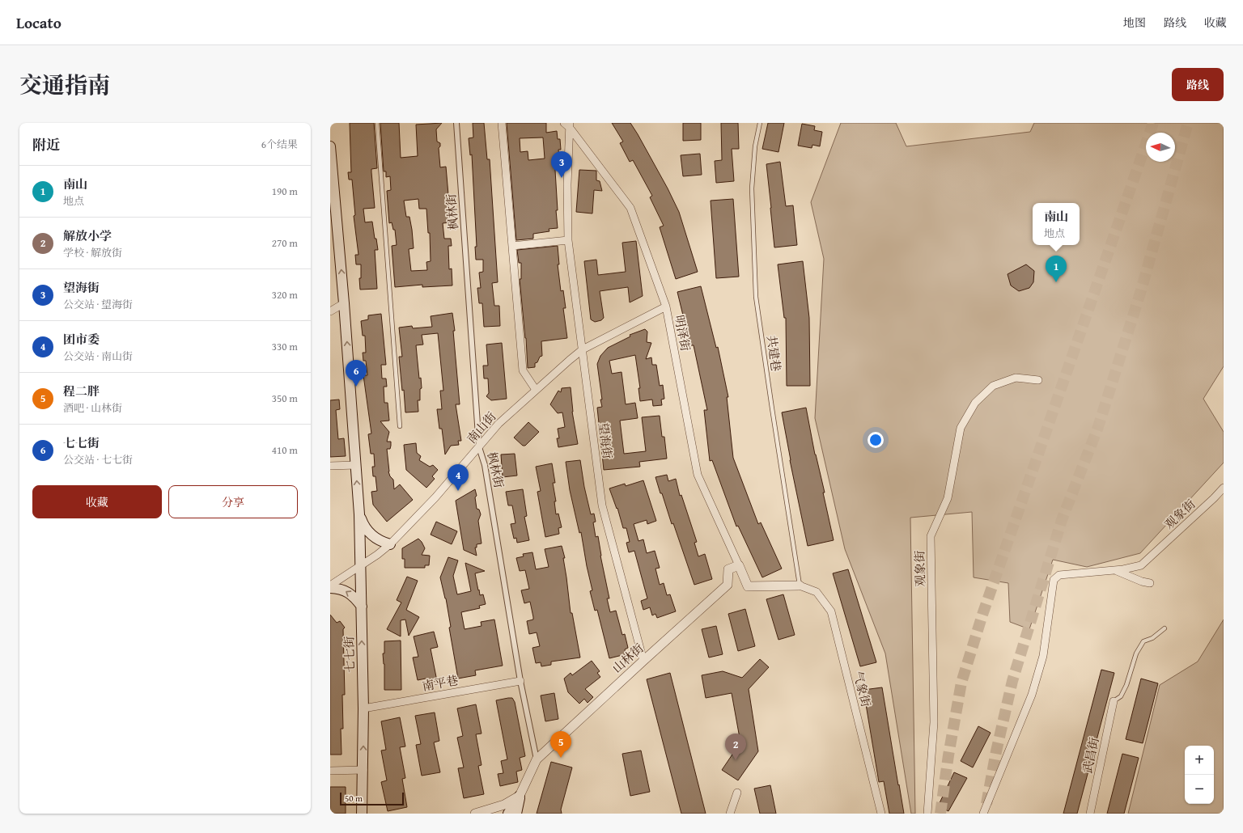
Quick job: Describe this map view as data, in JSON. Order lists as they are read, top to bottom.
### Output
{
  "streets": {
    "main road": ["七七街"],
    "street": [
      "枫林街",
      "明泽街",
      "南山街",
      "望海街",
      "观象街",
      "山林街",
      "南平巷",
      "气象街",
      "武昌街"
    ],
    "lane": ["共建巷"]
  },
  "crossings": [
    ["枫林街", "南山街"],
    ["枫林街", "山林街"],
    ["枫林街", "南平巷"],
    ["明泽街", "南山街"],
    ["明泽街", "望海街"],
    ["明泽街", "山林街"],
    ["共建巷", "气象街"],
    ["南山街", "望海街"],
    ["南山街", "七七街"],
    ["望海街", "山林街"],
    ["七七街", "南平巷"]
  ],
  "one_way": ["七七街"],
  "scale_bar": "50 m",
  "north": "left",
  "page": {
    "header": "Locato",
    "nav": ["地图", "路线", "收藏"],
    "title": "交通指南",
    "buttons": [
      "路线",
      ["收藏", "分享"]
    ],
    "heading": ["附近", "6个结果"],
    "pins": [
      "3",
      "1",
      "6",
      "4",
      "5",
      "2"
    ],
    "list": [
      {
        "mark": "1",
        "name": "南山",
        "note": "地点",
        "value": "190 m"
      },
      {
        "mark": "2",
        "name": "解放小学",
        "note": "学校 · 解放街",
        "value": "270 m"
      },
      {
        "mark": "3",
        "name": "望海街",
        "note": "公交站 · 望海街",
        "value": "320 m"
      },
      {
        "mark": "4",
        "name": "团市委",
        "note": "公交站 · 南山街",
        "value": "330 m"
      },
      {
        "mark": "5",
        "name": "程二胖",
        "note": "酒吧 · 山林街",
        "value": "350 m"
      },
      {
        "mark": "6",
        "name": "七七街",
        "note": "公交站 · 七七街",
        "value": "410 m"
      }
    ],
    "popup": ["南山", "地点"],
    "map_buttons": ["+", "−"],
    "scale": "50 m"
  }
}
